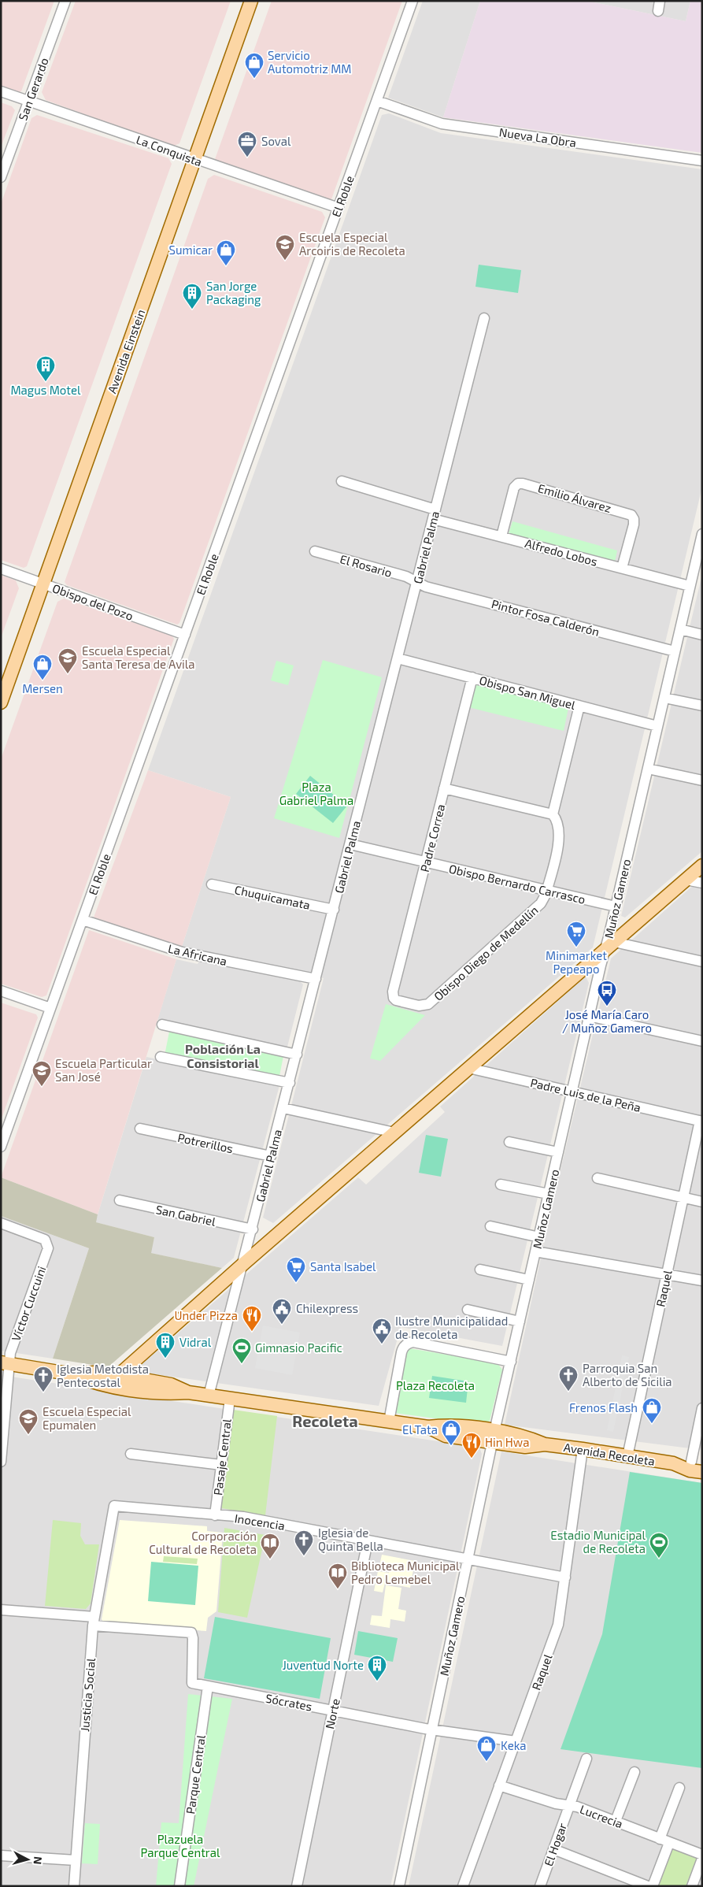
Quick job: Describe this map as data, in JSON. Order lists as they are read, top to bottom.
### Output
{
  "streets": {
    "main road": ["Avenida Einstein", "Avenida Recoleta"],
    "street": [
      "San Gerardo",
      "Nueva La Obra",
      "La Conquista",
      "El Roble",
      "Emilio Álvarez",
      "Gabriel Palma",
      "Alfredo Lobos",
      "El Rosario",
      "Obispo del Pozo",
      "Pintor Fosa Calderón",
      "Obispo San Miguel",
      "Padre Correa",
      "Obispo Bernardo Carrasco",
      "Chuquicamata",
      "Muñoz Gamero",
      "Obispo Diego de Medellín",
      "La Africana",
      "Padre Luis de la Peña",
      "Potrerillos",
      "San Gabriel",
      "Raquel",
      "Víctor Cuccuini",
      "Pasaje Central",
      "Inocencia",
      "Justicia Social",
      "Sócrates",
      "Norte",
      "Parque Central",
      "Lucrecia",
      "El Hogar"
    ]
  },
  "crossings": [
    ["San Gerardo", "La Conquista"],
    ["Nueva La Obra", "El Roble"],
    ["La Conquista", "El Roble"],
    ["La Conquista", "Avenida Einstein"],
    ["El Roble", "Obispo del Pozo"],
    ["El Roble", "La Africana"],
    ["Avenida Einstein", "Obispo del Pozo"],
    ["Emilio Álvarez", "Alfredo Lobos"],
    ["Gabriel Palma", "Alfredo Lobos"],
    ["Gabriel Palma", "El Rosario"],
    ["Gabriel Palma", "Pintor Fosa Calderón"],
    ["Gabriel Palma", "Obispo San Miguel"],
    ["Gabriel Palma", "Obispo Bernardo Carrasco"],
    ["Gabriel Palma", "Chuquicamata"],
    ["Gabriel Palma", "La Africana"],
    ["Gabriel Palma", "Potrerillos"],
    ["Gabriel Palma", "San Gabriel"],
    ["Gabriel Palma", "Avenida Recoleta"],
    ["Alfredo Lobos", "Muñoz Gamero"],
    ["El Rosario", "Pintor Fosa Calderón"],
    ["Pintor Fosa Calderón", "Muñoz Gamero"],
    ["Obispo San Miguel", "Padre Correa"],
    ["Obispo San Miguel", "Muñoz Gamero"],
    ["Padre Correa", "Obispo Bernardo Carrasco"],
    ["Padre Correa", "Obispo Diego de Medellín"],
    ["Obispo Bernardo Carrasco", "Muñoz Gamero"],
    ["Obispo Bernardo Carrasco", "Obispo Diego de Medellín"],
    ["Muñoz Gamero", "Padre Luis de la Peña"],
    ["Muñoz Gamero", "Avenida Recoleta"],
    ["Muñoz Gamero", "Inocencia"],
    ["Muñoz Gamero", "Sócrates"],
    ["Padre Luis de la Peña", "Raquel"],
    ["Raquel", "Avenida Recoleta"],
    ["Raquel", "Inocencia"],
    ["Raquel", "Lucrecia"],
    ["Víctor Cuccuini", "Avenida Recoleta"],
    ["Avenida Recoleta", "Pasaje Central"],
    ["Pasaje Central", "Inocencia"],
    ["Inocencia", "Justicia Social"],
    ["Inocencia", "Norte"],
    ["Justicia Social", "Sócrates"],
    ["Sócrates", "Norte"],
    ["Sócrates", "Parque Central"],
    ["Lucrecia", "El Hogar"]
  ],
  "districts": ["Población La Consistorial", "Recoleta"],
  "parks": ["Plaza Gabriel Palma", "Plaza Recoleta", "Plazuela Parque Central"],
  "places": {
    "shop": [
      "Servicio Automotriz MM",
      "Sumicar",
      "Mersen",
      "Frenos Flash",
      "El Tata",
      "Keka"
    ],
    "office": ["Soval"],
    "school or university": [
      "Escuela Especial Arcoiris de Recoleta",
      "Escuela Especial Santa Teresa de Avila",
      "Escuela Particular San José",
      "Escuela Especial Epumalen"
    ],
    "building": [
      "San Jorge Packaging",
      "Magus Motel",
      "Vidral",
      "Juventud Norte"
    ],
    "supermarket": ["Minimarket Pepeapo", "Santa Isabel"],
    "bus stop": ["José María Caro / Muñoz Gamero"],
    "public building": ["Chilexpress", "Ilustre Municipalidad de Recoleta"],
    "restaurant": ["Under Pizza", "Hin Hwa"],
    "sports": ["Gimnasio Pacific", "Estadio Municipal de Recoleta"],
    "church": ["Parroquia San Alberto de Sicilia", "Iglesia Metodista Pentecostal", "Iglesia de Quinta Bella"],
    "library": ["Corporación Cultural de Recoleta", "Biblioteca Municipal Pedro Lemebel"]
  },
  "north": "right"
}
